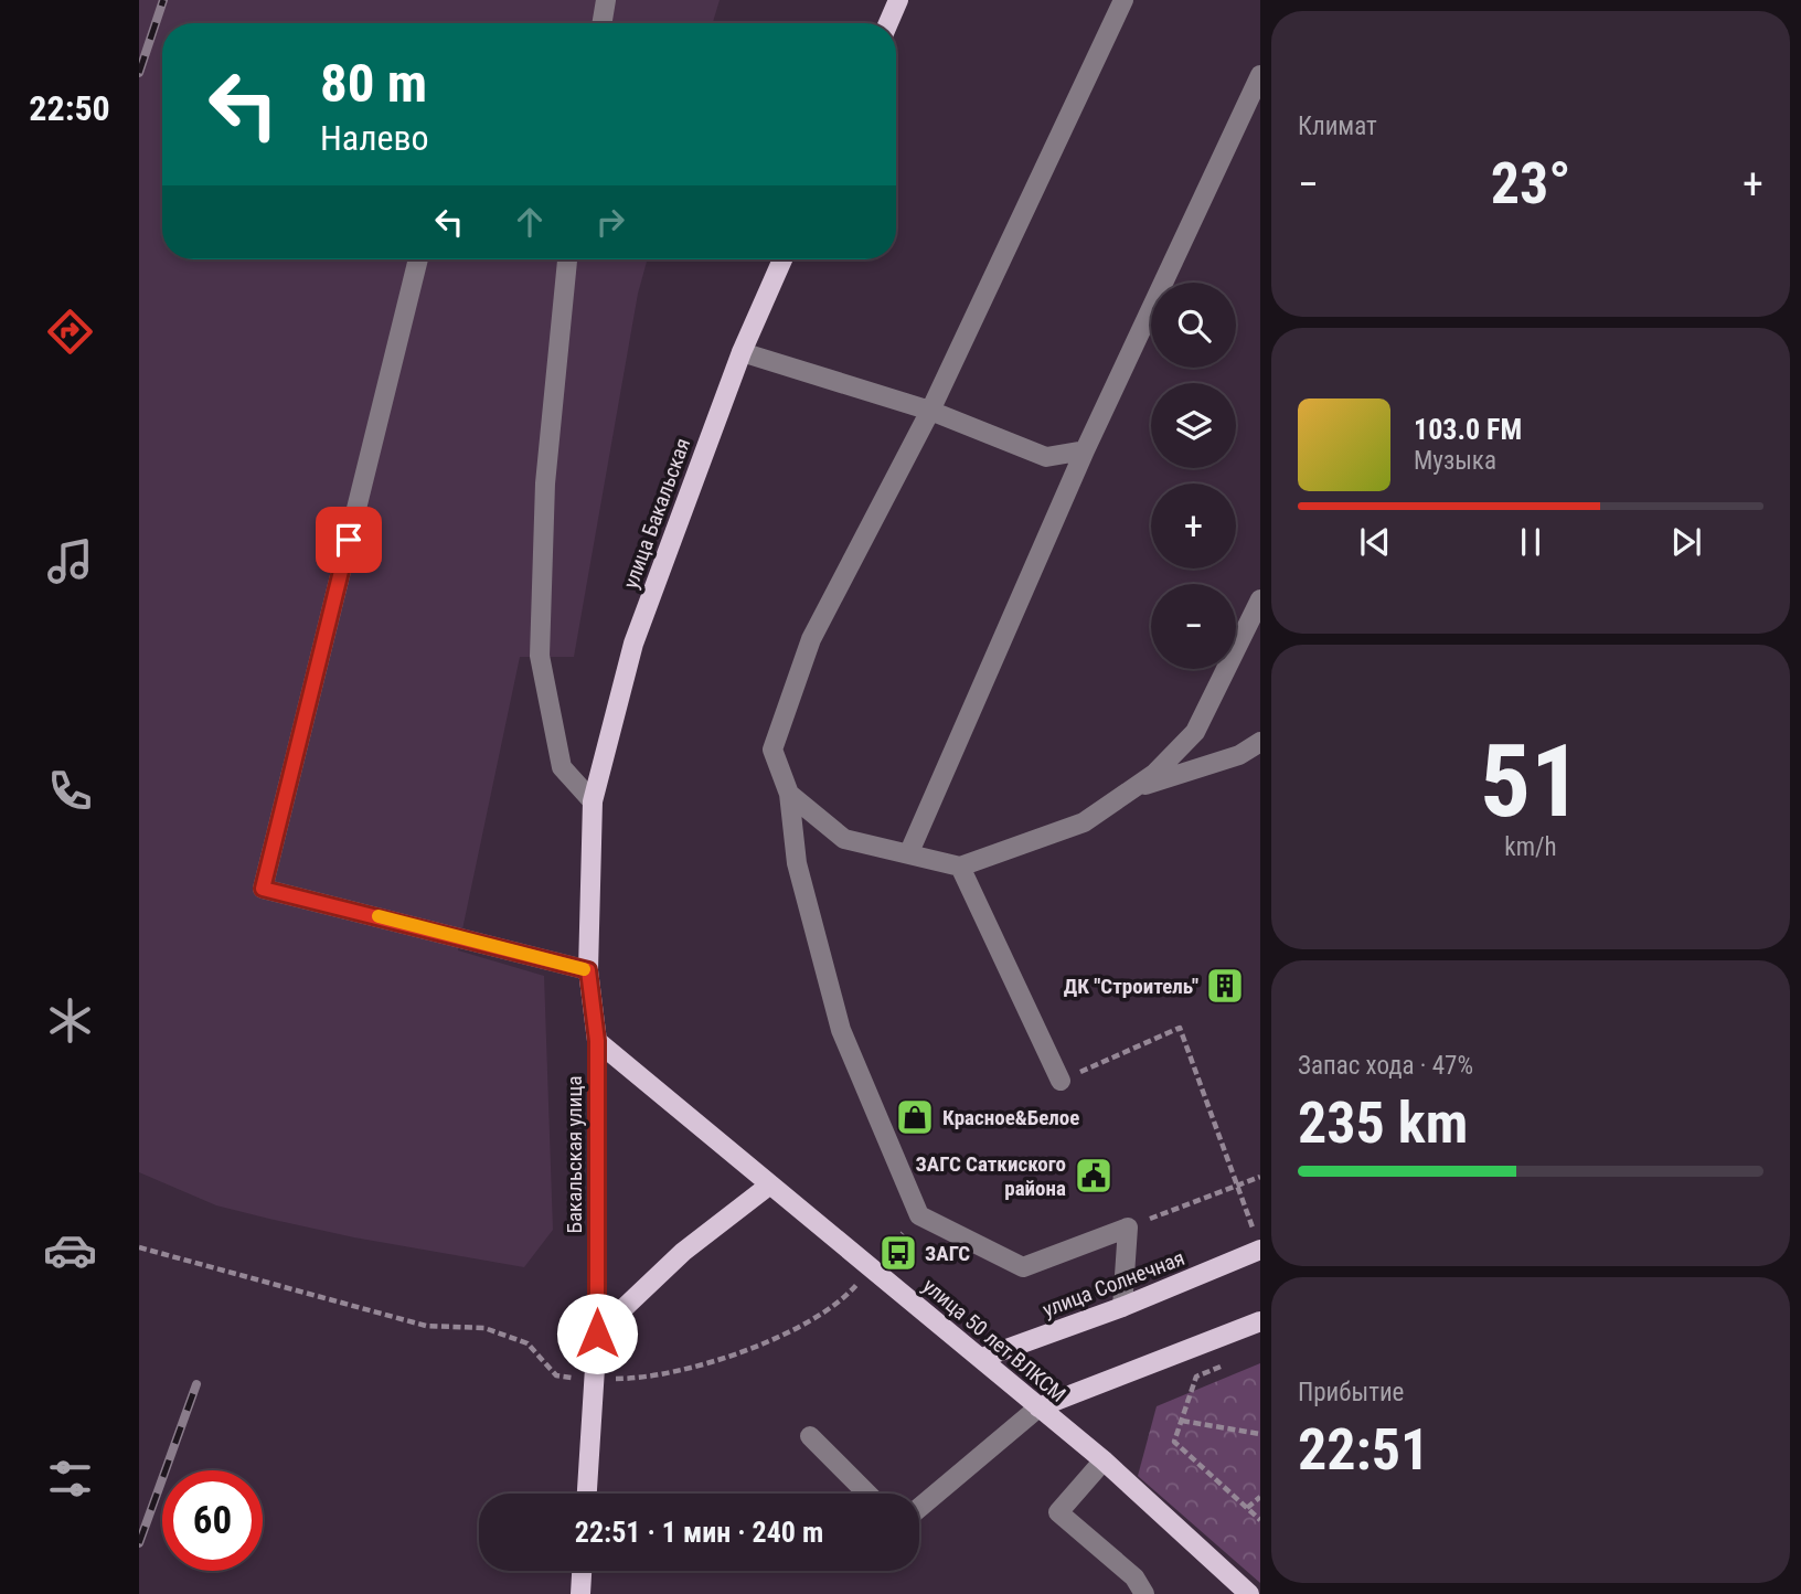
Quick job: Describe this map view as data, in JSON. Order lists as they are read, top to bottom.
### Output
{
  "streets": {
    "main road": [
      "улица Бакальская",
      "Бакальская улица",
      "улица Солнечная",
      "улица 50 лет ВЛКСМ"
    ]
  },
  "crossings": [
    ["улица Бакальская", "Бакальская улица"],
    ["Бакальская улица", "улица 50 лет ВЛКСМ"],
    ["улица Солнечная", "улица 50 лет ВЛКСМ"]
  ],
  "places": {
    "building": ["ДК \"Строитель\""],
    "shop": ["Красное&Белое"],
    "public building": ["ЗАГС Саткиского района"],
    "bus stop": ["ЗАГС"]
  },
  "page": {
    "tabs": "22:50",
    "tile": [
      "Климат",
      ["51", "km/h"],
      ["Запас хода · 47%", "235 km"],
      ["Прибытие", "22:51"]
    ],
    "turn": ["80 m", "Налево"],
    "heat": ["−", "23°", "+"],
    "map_buttons": ["+", "−"],
    "song": ["103.0 FM", "Музыка"],
    "limit": "60",
    "trip": "22:51 · 1 мин · 240 m"
  }
}
